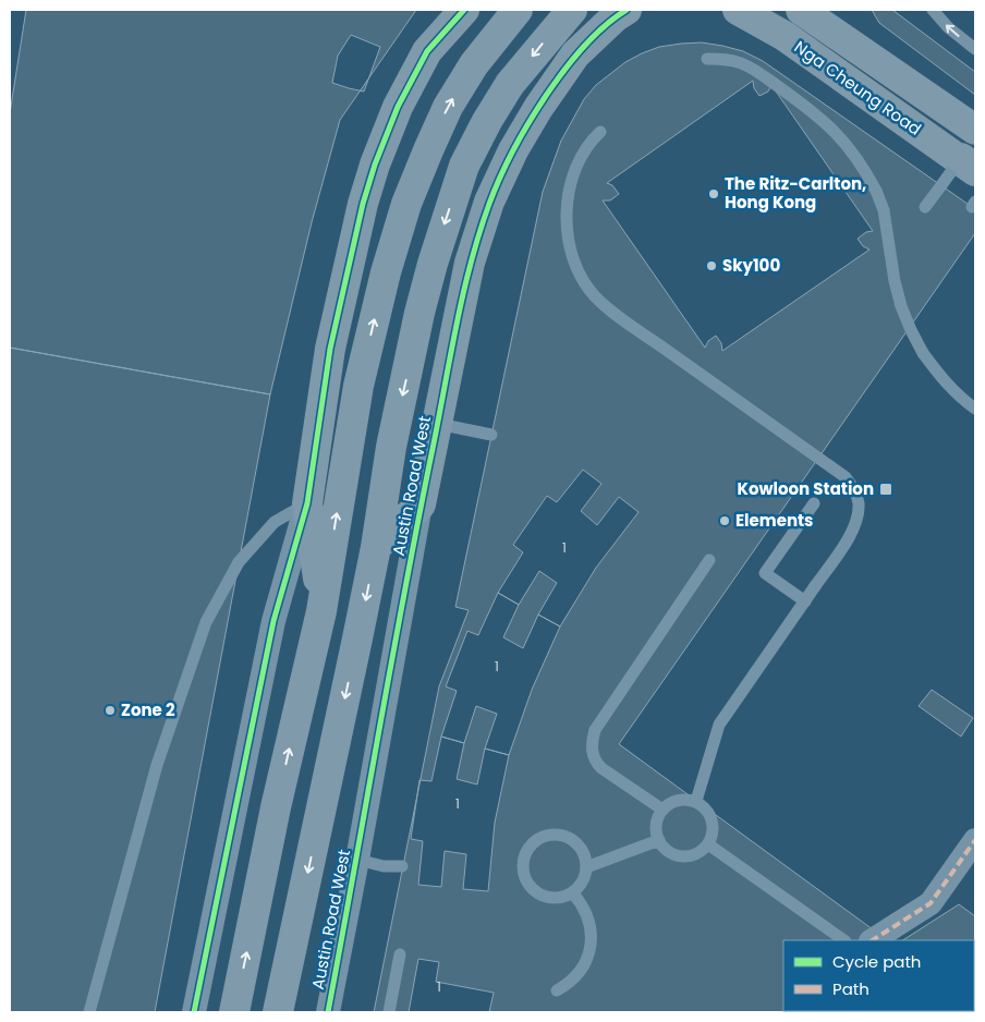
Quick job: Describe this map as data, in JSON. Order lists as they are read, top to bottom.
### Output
{
  "streets": {
    "main road": ["Nga Cheung Road", "Austin Road West"]
  },
  "places": {
    "other": [
      "The Ritz-Carlton, Hong Kong",
      "Sky100",
      "Elements",
      "Zone 2"
    ],
    "transit": ["Kowloon Station"]
  },
  "house_numbers": [
    "1",
    "1",
    "1",
    "1"
  ],
  "legend": ["Cycle path", "Path"]
}
